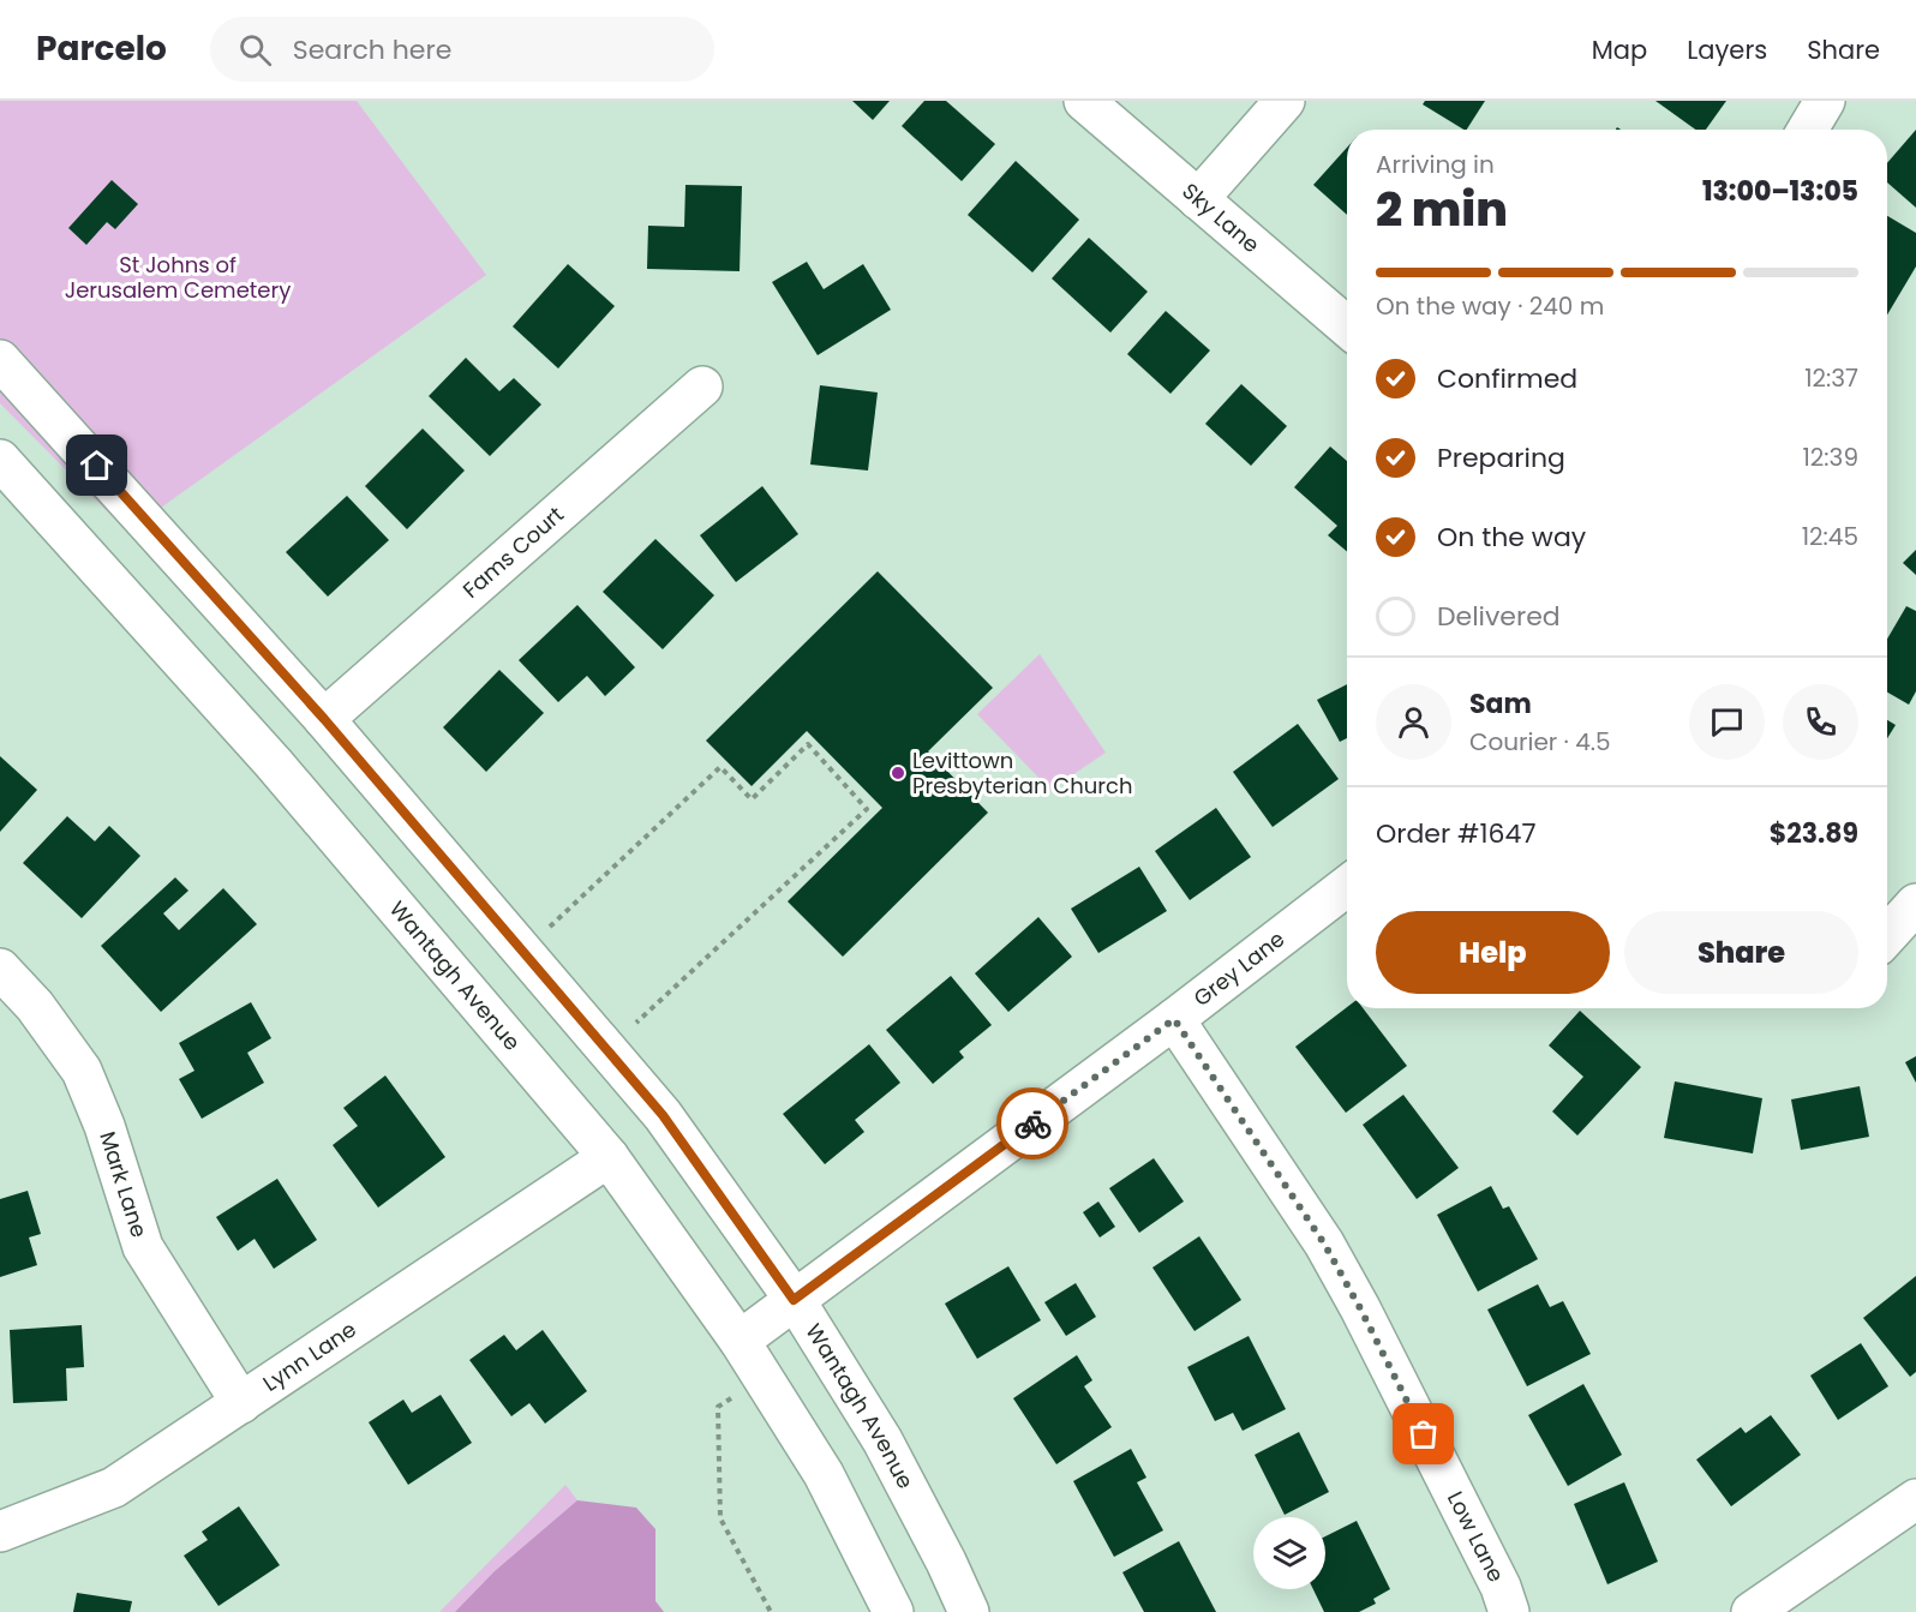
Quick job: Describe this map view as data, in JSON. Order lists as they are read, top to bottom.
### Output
{
  "streets": {
    "street": [
      "Sky Lane",
      "Fams Court",
      "Grey Lane",
      "Wantagh Avenue",
      "Mark Lane",
      "Lynn Lane",
      "Low Lane"
    ]
  },
  "crossings": [
    ["Fams Court", "Wantagh Avenue"],
    ["Grey Lane", "Wantagh Avenue"],
    ["Grey Lane", "Low Lane"],
    ["Wantagh Avenue", "Lynn Lane"],
    ["Mark Lane", "Lynn Lane"]
  ],
  "parks": ["St Johns of Jerusalem Cemetery"],
  "places": ["Levittown Presbyterian Church"],
  "page": {
    "header": "Parcelo",
    "search": "Search here",
    "nav": ["Map", "Layers", "Share"],
    "heading": ["2 min", "Arriving in", "13:00–13:05"],
    "panel": [
      "Sam",
      "Courier · 4.5",
      "Order #1647",
      "$23.89"
    ],
    "bar": "On the way · 240 m",
    "list": [
      ["Confirmed", "12:37"],
      ["Preparing", "12:39"],
      ["On the way", "12:45"],
      "Delivered"
    ],
    "buttons": ["Help", "Share"]
  }
}
